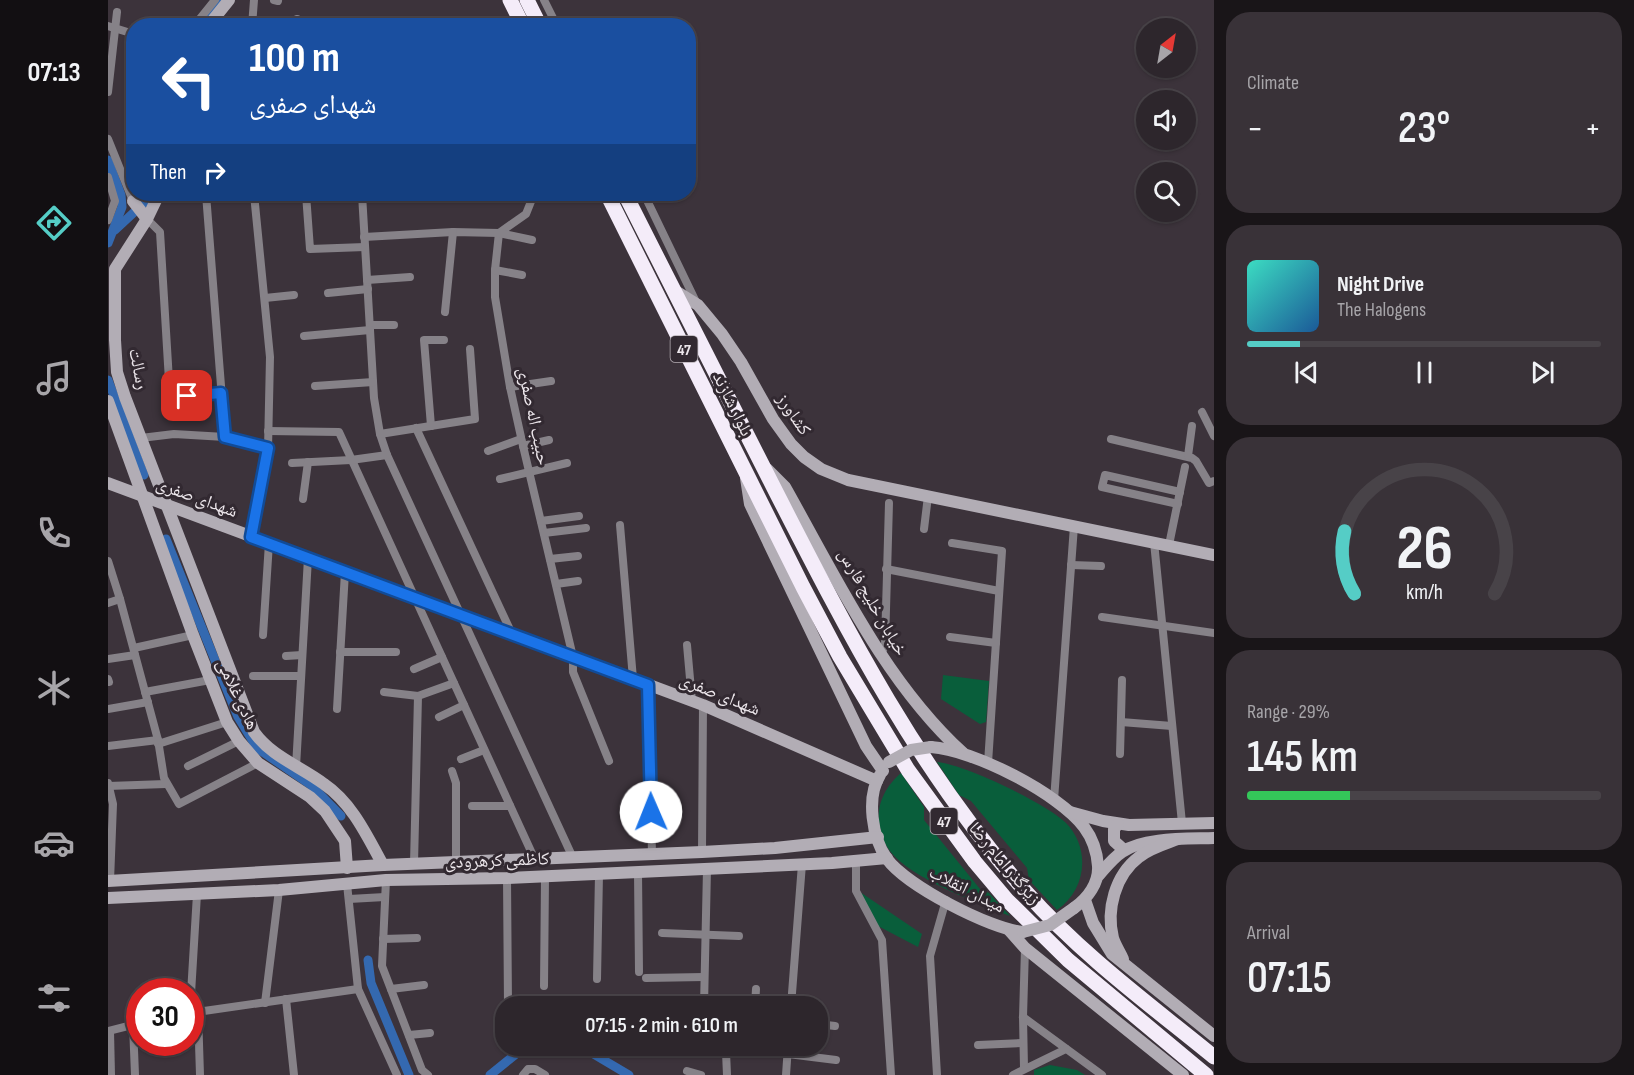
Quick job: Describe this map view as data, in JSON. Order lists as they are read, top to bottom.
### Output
{
  "streets": {
    "highway": ["47", "بلوار شازند", "زیرگذر امام رضا"],
    "main road": [
      "رسالت",
      "کشاورز",
      "شهدای صفری",
      "خیابان خلیج فارس",
      "هادی غلامی",
      "کاظمی کرهرودی",
      "میدان انقلاب"
    ],
    "street": ["حبیب اله صفری"]
  },
  "crossings": [
    ["رسالت", "شهدای صفری"],
    ["رسالت", "هادی غلامی"],
    ["بلوار شازند", "کشاورز"],
    ["بلوار شازند", "خیابان خلیج فارس"],
    ["بلوار شازند", "زیرگذر امام رضا"],
    ["حبیب اله صفری", "شهدای صفری"],
    ["شهدای صفری", "خیابان خلیج فارس"],
    ["شهدای صفری", "هادی غلامی"],
    ["شهدای صفری", "کاظمی کرهرودی"],
    ["شهدای صفری", "میدان انقلاب"],
    ["خیابان خلیج فارس", "کاظمی کرهرودی"],
    ["خیابان خلیج فارس", "میدان انقلاب"],
    ["هادی غلامی", "کاظمی کرهرودی"],
    ["کاظمی کرهرودی", "میدان انقلاب"]
  ],
  "north": "top right",
  "page": {
    "tabs": "07:13",
    "tile": [
      "Climate",
      ["Range · 29%", "145 km"],
      ["Arrival", "07:15"]
    ],
    "turn": ["100 m", "شهدای صفری"],
    "heat": ["−", "23°", "+"],
    "then": "Then",
    "song": ["Night Drive", "The Halogens"],
    "limit": "30",
    "trip": "07:15 · 2 min · 610 m",
    "gauge": ["26", "km/h"]
  }
}
